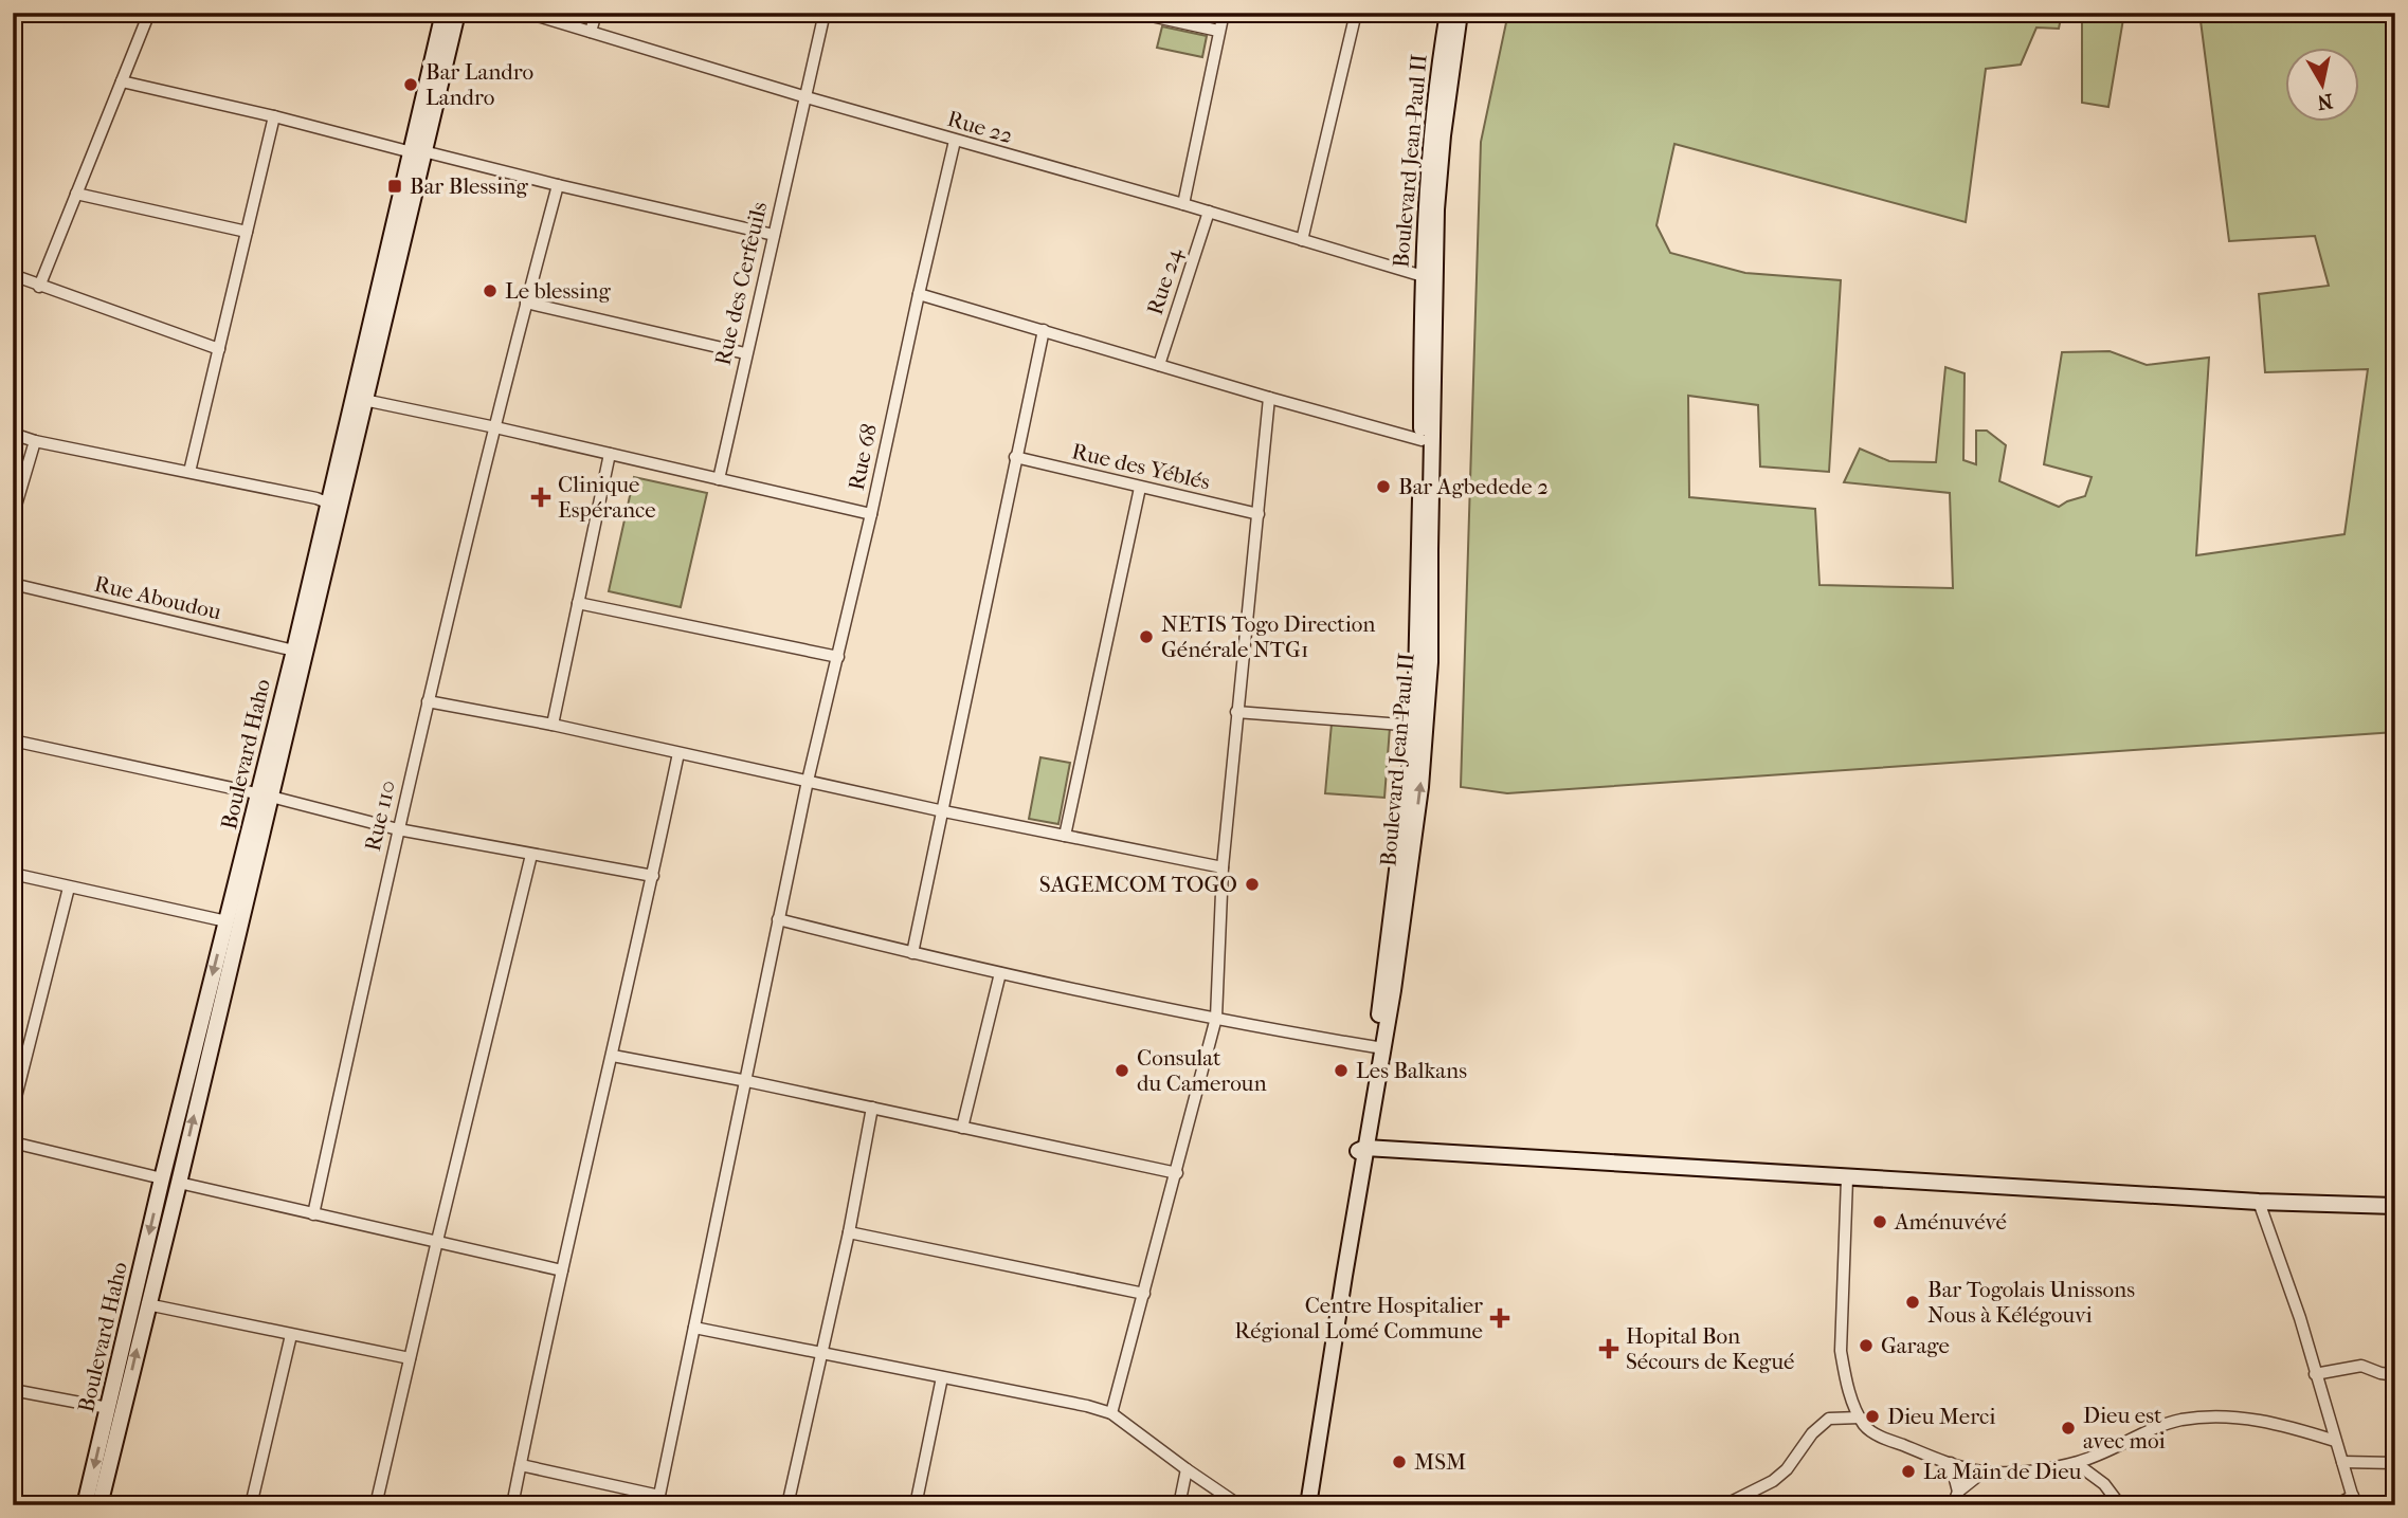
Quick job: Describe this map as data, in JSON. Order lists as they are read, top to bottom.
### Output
{
  "streets": {
    "main road": ["Boulevard Jean-Paul II", "Boulevard Haho"],
    "street": [
      "Rue 22",
      "Rue 24",
      "Rue des Cerfeuils",
      "Rue 68",
      "Rue des Yéblés",
      "Rue Aboudou",
      "Rue 110"
    ]
  },
  "crossings": [
    ["Rue 22", "Boulevard Jean-Paul II"],
    ["Rue 22", "Rue 24"],
    ["Rue 22", "Rue des Cerfeuils"],
    ["Rue 22", "Rue 68"],
    ["Rue Aboudou", "Boulevard Haho"]
  ],
  "places": {
    "other": [
      "Bar Landro Landro",
      "Le blessing",
      "Bar Agbedede 2",
      "NETIS Togo Direction Générale NTG1",
      "SAGEMCOM TOGO",
      "Consulat du Cameroun",
      "Les Balkans",
      "Aménuvévé",
      "Bar Togolais Unissons Nous à Kélégouvi",
      "Garage",
      "Dieu Merci",
      "Dieu est avec moi",
      "MSM",
      "La Main de Dieu"
    ],
    "transit": ["Bar Blessing"],
    "health": ["Clinique Espérance", "Centre Hospitalier Régional Lomé Commune", "Hopital Bon Sécours de Kegué"]
  },
  "north": "bottom"
}
